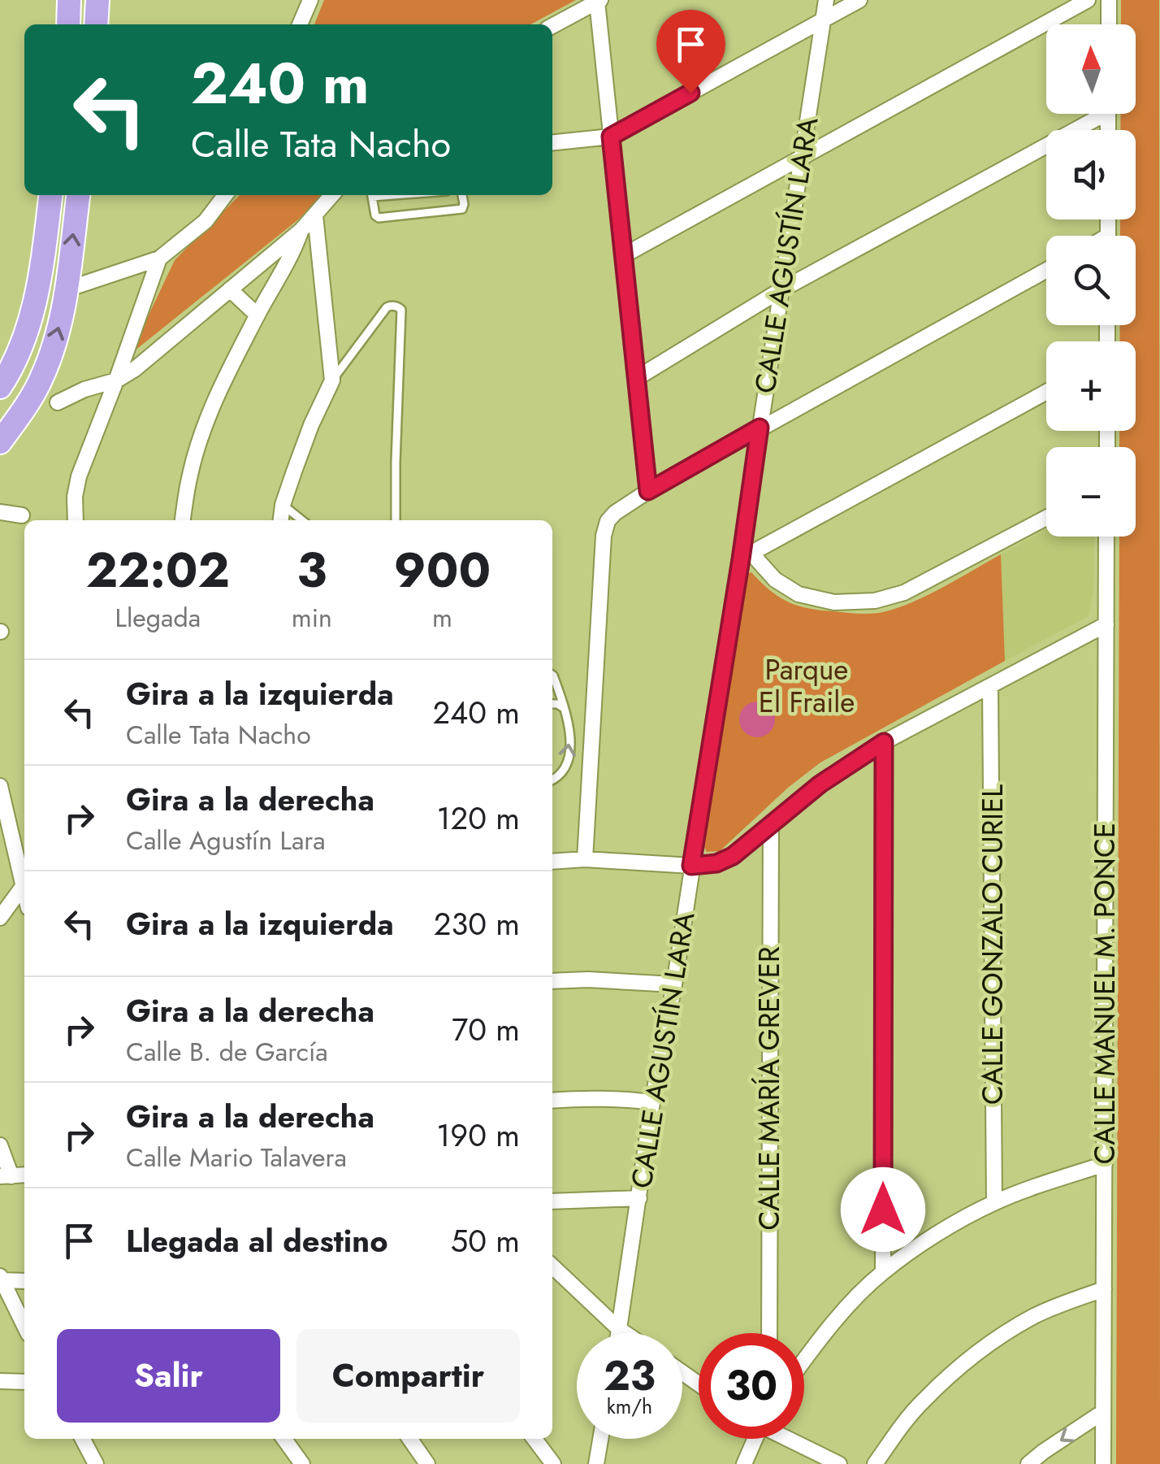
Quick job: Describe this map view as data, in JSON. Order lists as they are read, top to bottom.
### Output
{
  "streets": {
    "street": [
      "CALLE AGUSTÍN LARA",
      "CALLE GONZALO CURIEL",
      "CALLE MANUEL M. PONCE",
      "CALLE MARÍA GREVER"
    ]
  },
  "parks": ["Parque El Fraile"],
  "north": "top",
  "page": {
    "map_buttons": ["+", "−"],
    "turn": ["240 m", "Calle Tata Nacho"],
    "eta": [
      "22:02",
      "Llegada",
      "3",
      "min",
      "900",
      "m"
    ],
    "list": [
      {
        "name": "Gira a la izquierda",
        "note": "Calle Tata Nacho",
        "value": "240 m"
      },
      {
        "name": "Gira a la derecha",
        "note": "Calle Agustín Lara",
        "value": "120 m"
      },
      {
        "name": "Gira a la izquierda",
        "value": "230 m"
      },
      {
        "name": "Gira a la derecha",
        "note": "Calle B. de García",
        "value": "70 m"
      },
      {
        "name": "Gira a la derecha",
        "note": "Calle Mario Talavera",
        "value": "190 m"
      },
      {
        "name": "Llegada al destino",
        "value": "50 m"
      }
    ],
    "buttons": ["Salir", "Compartir"],
    "speed": "23 km/h",
    "limit": "30"
  }
}
